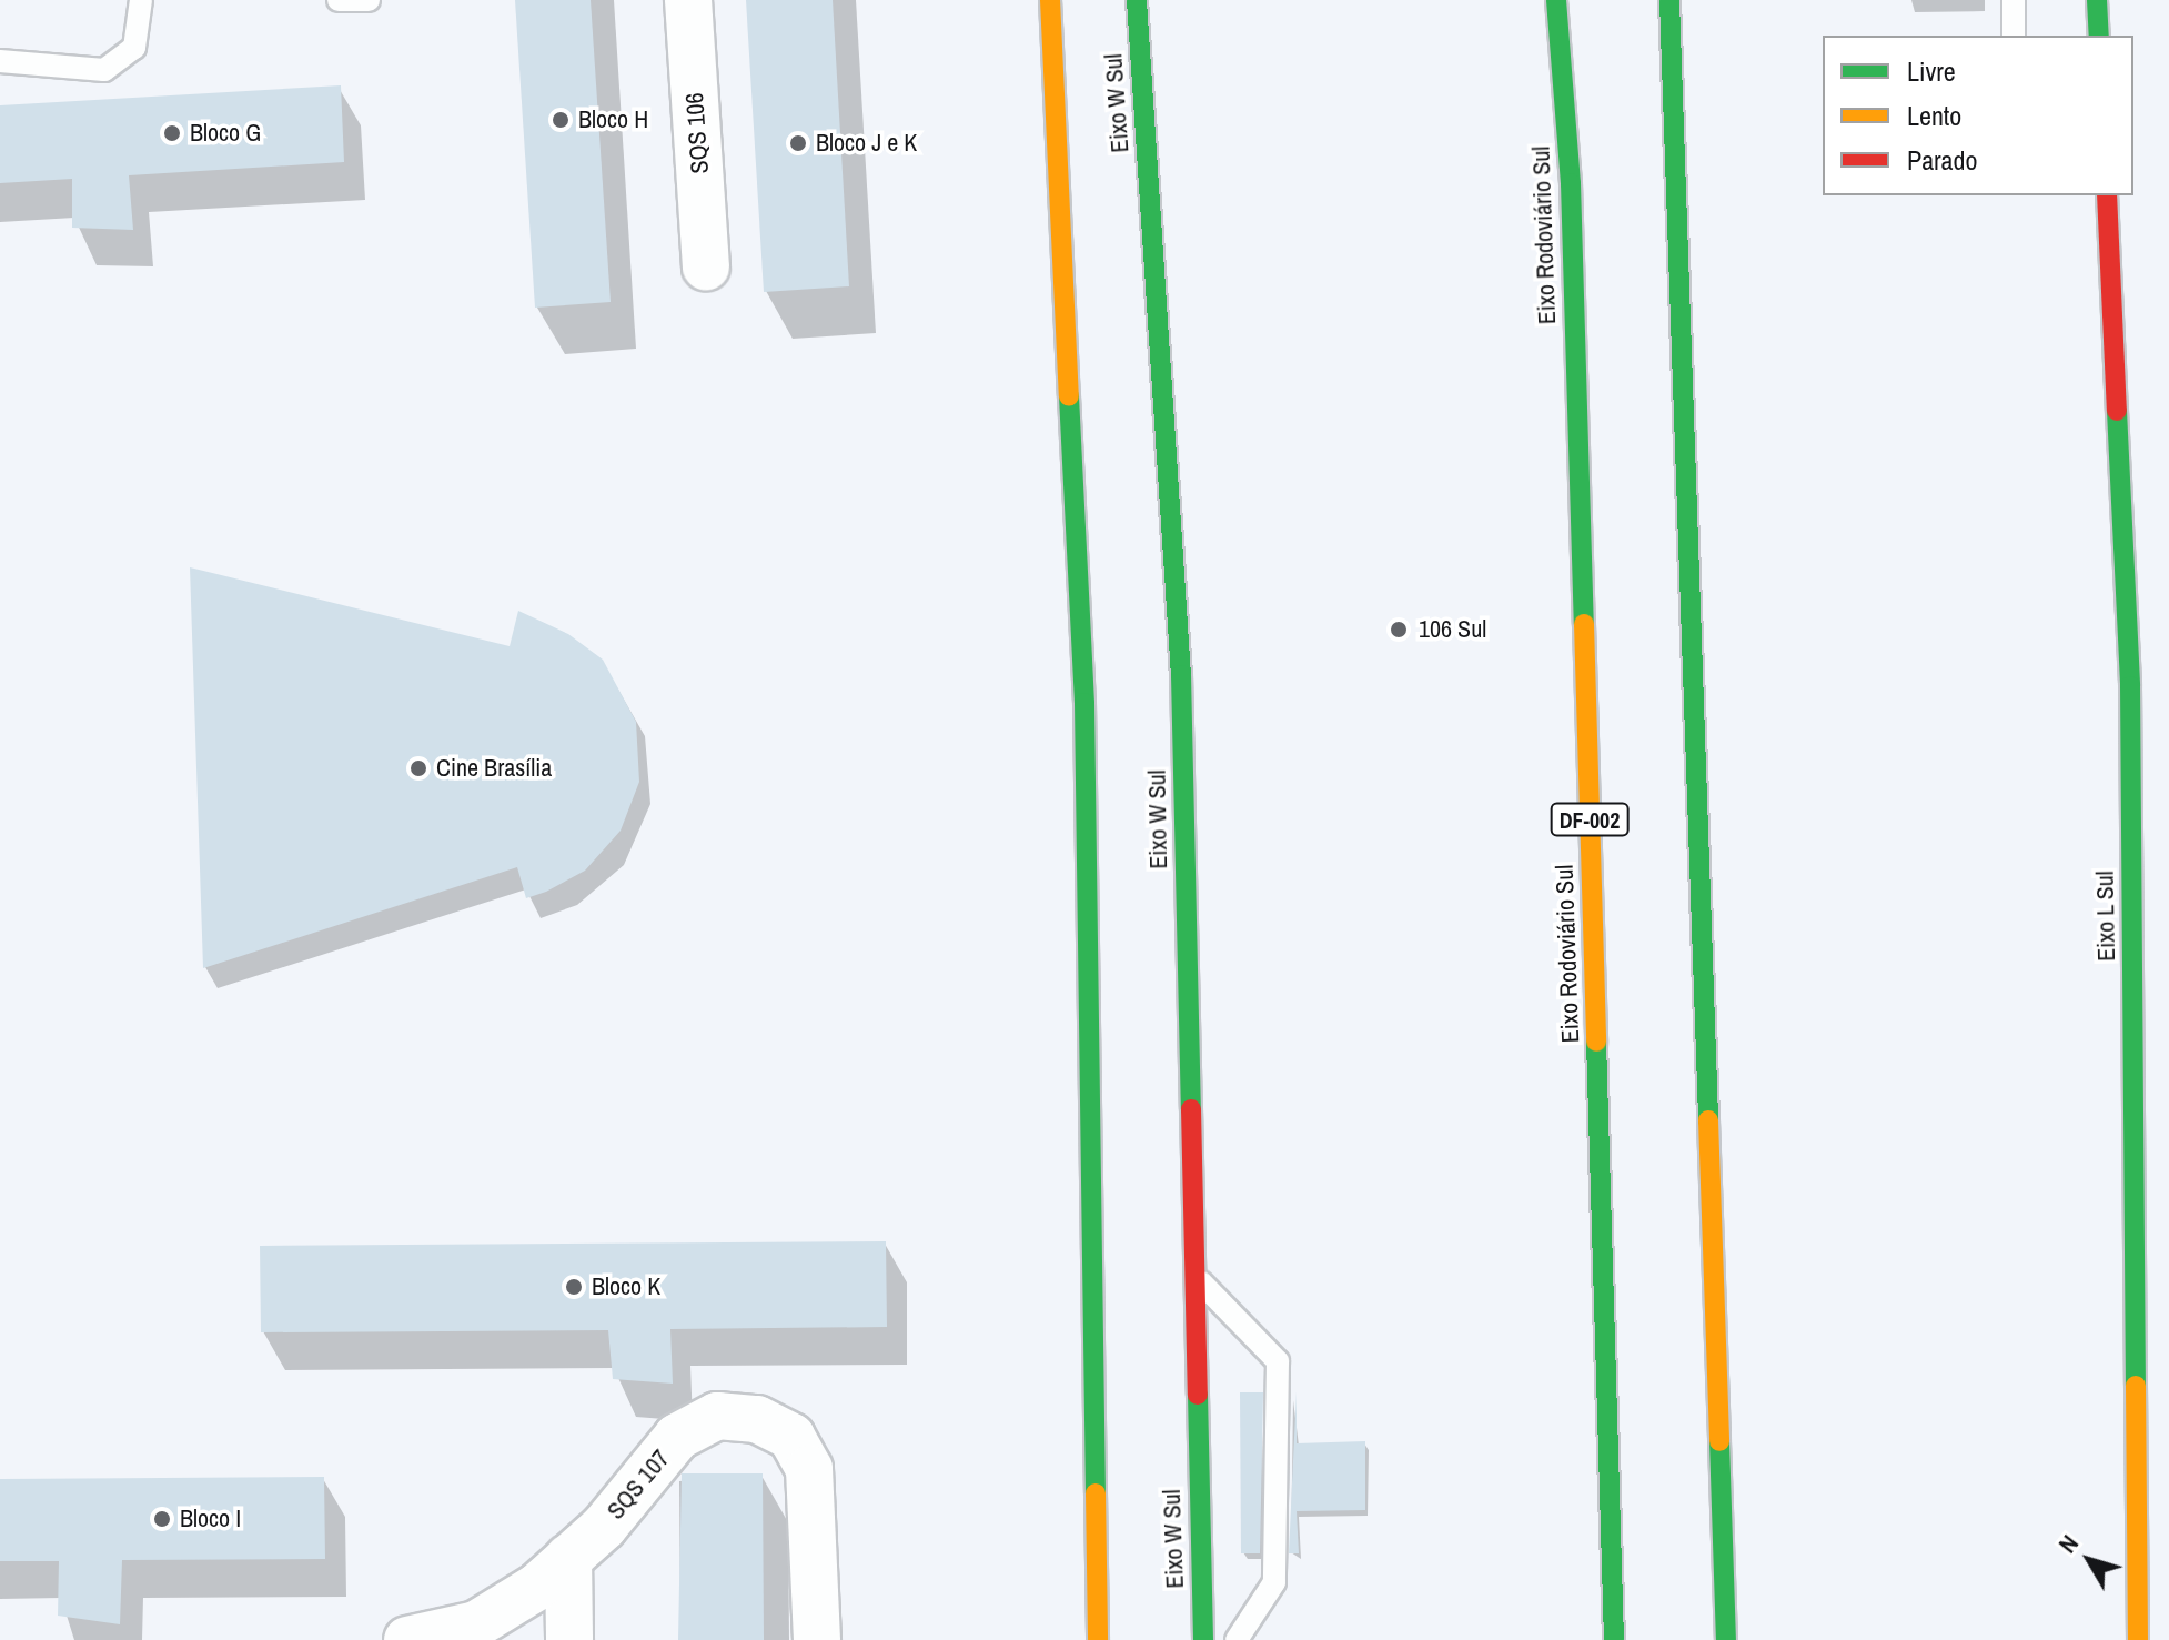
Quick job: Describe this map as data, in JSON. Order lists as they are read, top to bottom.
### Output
{
  "streets": {
    "main road": [
      "Eixo W Sul",
      "Eixo Rodoviário Sul",
      "DF-002",
      "Eixo L Sul"
    ],
    "street": ["SQS 106", "SQS 107"]
  },
  "places": [
    "Bloco H",
    "Bloco G",
    "Bloco J e K",
    "106 Sul",
    "Cine Brasília",
    "Bloco K",
    "Bloco I"
  ],
  "legend": ["Livre", "Lento", "Parado"],
  "north": "top left"
}
